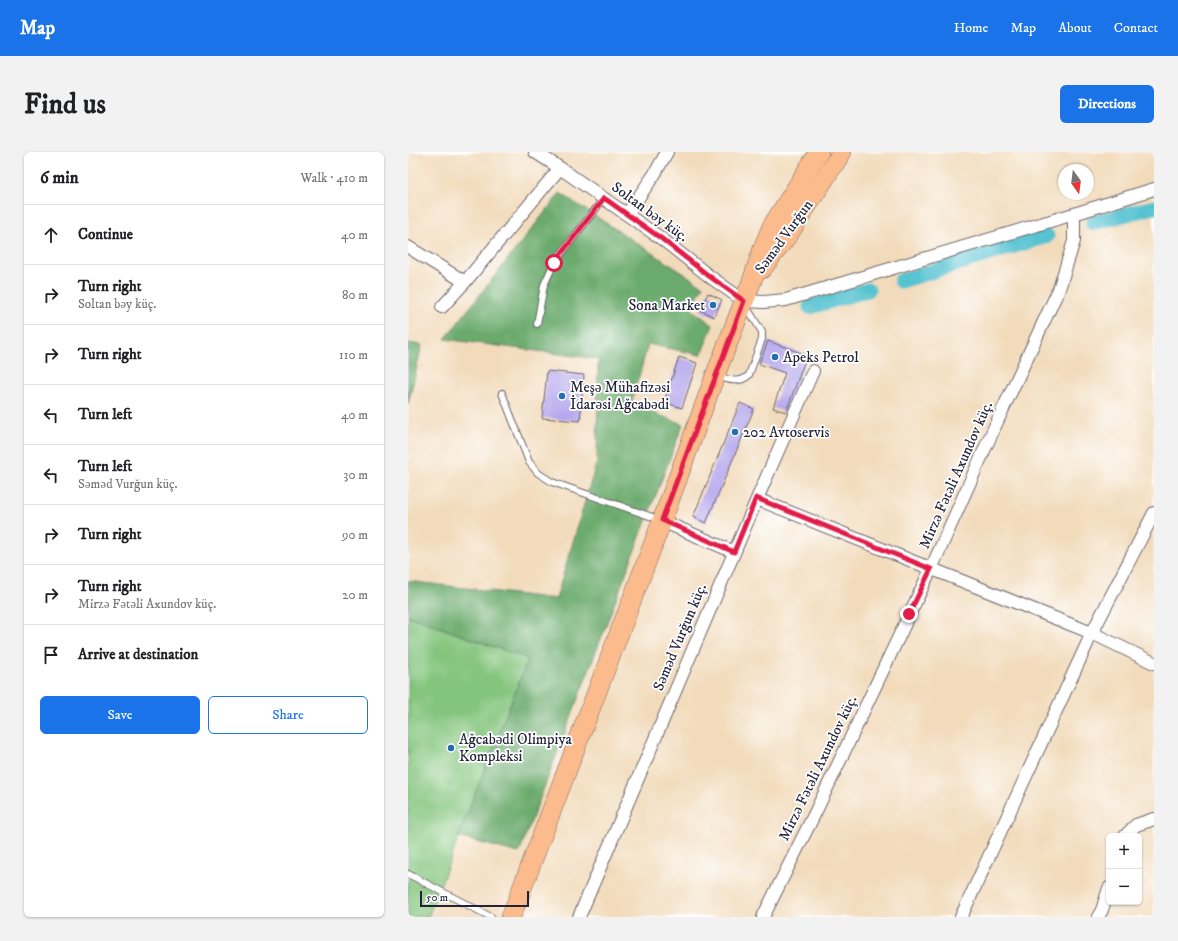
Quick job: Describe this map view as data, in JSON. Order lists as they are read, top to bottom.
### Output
{
  "streets": {
    "main road": ["Səməd Vurğun"],
    "street": ["Soltan bəy küç.", "Mirzə Fətəli Axundov küç.", "Səməd Vurğun küç."]
  },
  "places": [
    "Sona Market",
    "Apeks Petrol",
    "Meşə Mühafizəsi İdarəsi Ağcabədi",
    "202 Avtoservis",
    "Ağcabədi Olimpiya Kompleksi"
  ],
  "scale_bar": "50 m",
  "north": "bottom",
  "page": {
    "header": "Map",
    "nav": [
      "Home",
      "Map",
      "About",
      "Contact"
    ],
    "buttons": [
      "Directions",
      ["Save", "Share"]
    ],
    "title": "Find us",
    "heading": ["6 min", "Walk · 410 m"],
    "list": [
      ["Continue", "40 m"],
      ["Turn right", "Soltan bəy küç.", "80 m"],
      ["Turn right", "110 m"],
      ["Turn left", "40 m"],
      ["Turn left", "Səməd Vurğun küç.", "30 m"],
      ["Turn right", "90 m"],
      ["Turn right", "Mirzə Fətəli Axundov küç.", "20 m"],
      "Arrive at destination"
    ],
    "map_buttons": ["+", "−"],
    "scale": "50 m"
  }
}
